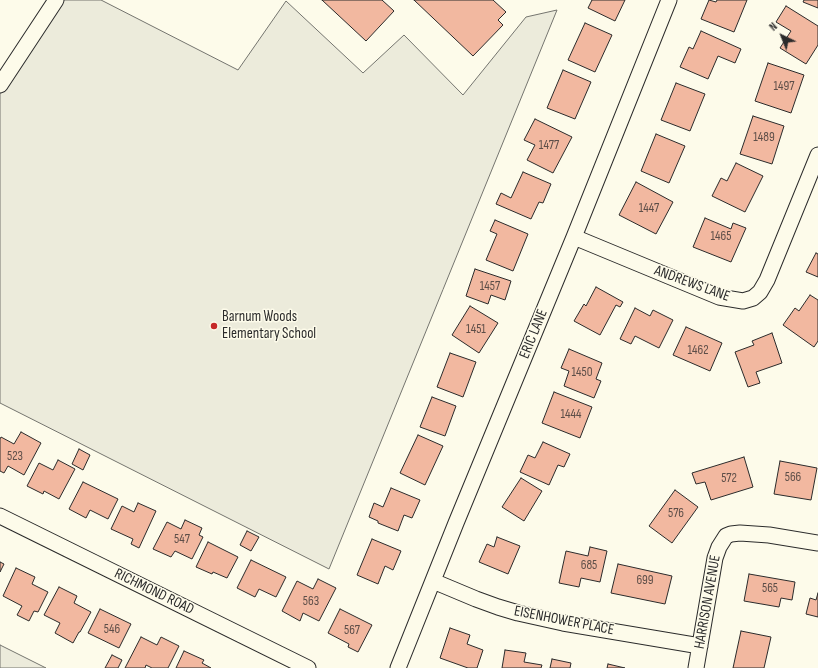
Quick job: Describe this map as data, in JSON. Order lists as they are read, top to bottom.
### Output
{
  "streets": {
    "street": [
      "ANDREWS LANE",
      "ERIC LANE",
      "RICHMOND ROAD",
      "HARRISON AVENUE",
      "EISENHOWER PLACE"
    ]
  },
  "crossings": [
    ["ANDREWS LANE", "ERIC LANE"],
    ["ERIC LANE", "EISENHOWER PLACE"],
    ["HARRISON AVENUE", "EISENHOWER PLACE"]
  ],
  "places": ["Barnum Woods Elementary School"],
  "house_numbers": [
    "1497",
    "1489",
    "1477",
    "1447",
    "1465",
    "1457",
    "1451",
    "1462",
    "1450",
    "1444",
    "523",
    "566",
    "572",
    "576",
    "547",
    "685",
    "699",
    "565",
    "563",
    "546",
    "567"
  ],
  "north": "top left"
}
